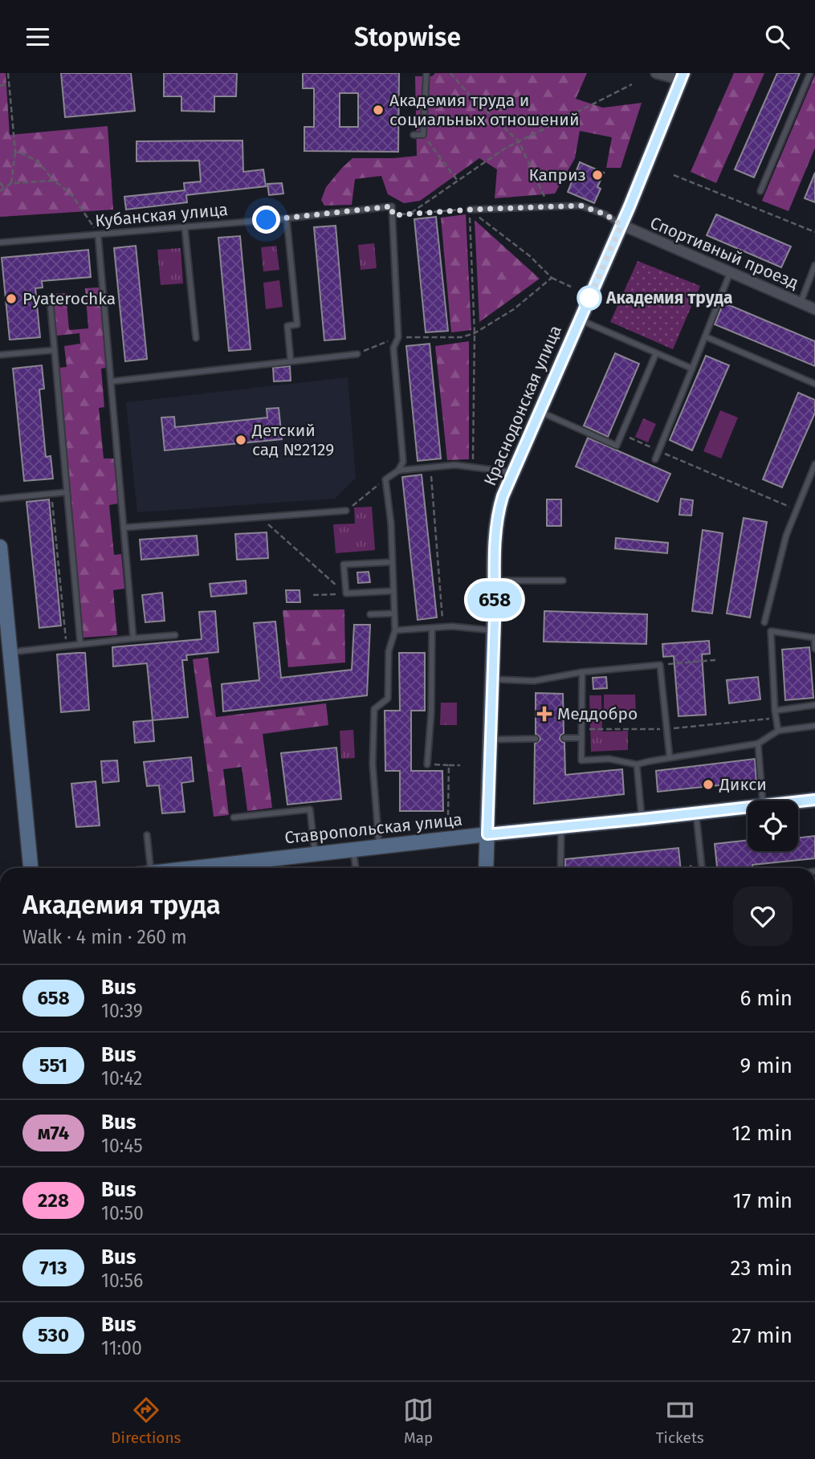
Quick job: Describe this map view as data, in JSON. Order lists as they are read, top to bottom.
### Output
{
  "streets": {
    "main road": ["Краснодонская улица", "Ставропольская улица"],
    "street": ["Спортивный проезд"],
    "lane": ["Кубанская улица"]
  },
  "crossings": [
    ["Спортивный проезд", "Краснодонская улица"],
    ["Краснодонская улица", "Ставропольская улица"]
  ],
  "places": {
    "other": [
      "Академия труда и социальных отношений",
      "Каприз",
      "Академия труда",
      "Pyaterochka",
      "Детский сад №2129",
      "Дикси"
    ],
    "health": ["Меддобро"]
  },
  "lines": ["bus line 658"],
  "page": {
    "header": "Stopwise",
    "on_map": "658",
    "heading": ["Академия труда", "Walk · 4 min · 260 m"],
    "list": [
      {
        "mark": "658",
        "name": "Bus",
        "note": "10:39",
        "value": "6 min"
      },
      {
        "mark": "551",
        "name": "Bus",
        "note": "10:42",
        "value": "9 min"
      },
      {
        "mark": "м74",
        "name": "Bus",
        "note": "10:45",
        "value": "12 min"
      },
      {
        "mark": "228",
        "name": "Bus",
        "note": "10:50",
        "value": "17 min"
      },
      {
        "mark": "713",
        "name": "Bus",
        "note": "10:56",
        "value": "23 min"
      },
      {
        "mark": "530",
        "name": "Bus",
        "note": "11:00",
        "value": "27 min"
      }
    ],
    "tabs": ["Directions", "Map", "Tickets"]
  }
}
